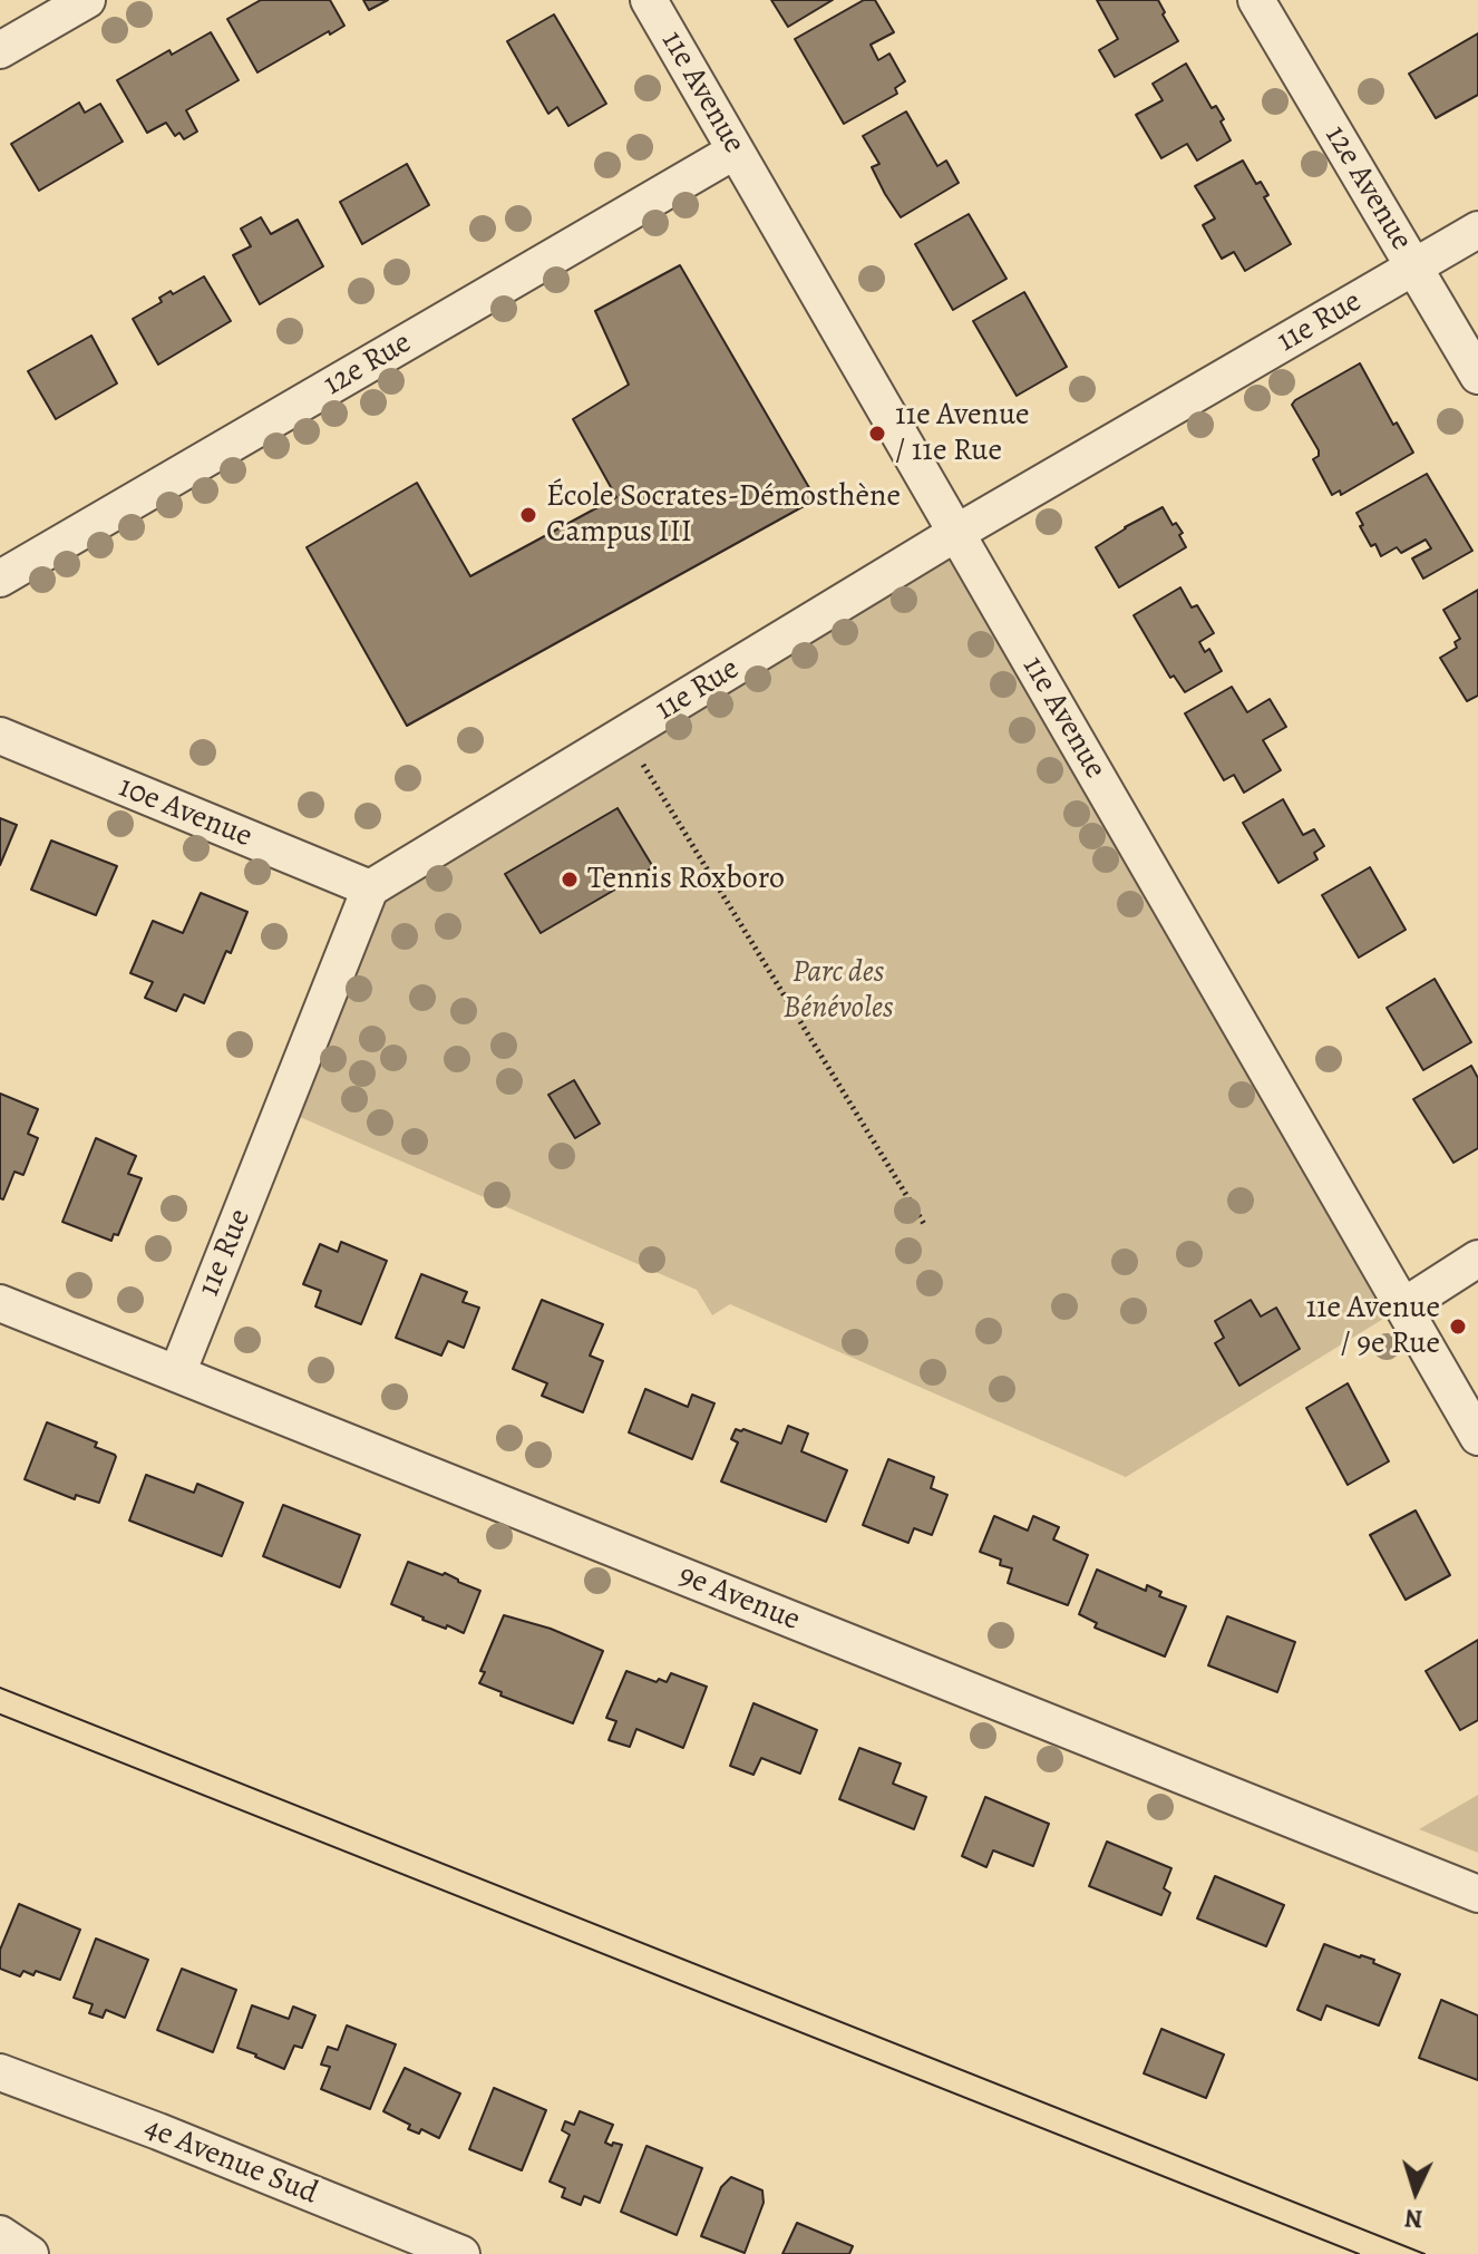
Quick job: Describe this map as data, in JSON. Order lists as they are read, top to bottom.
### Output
{
  "streets": {
    "street": [
      "11e Avenue",
      "12e Avenue",
      "11e Rue",
      "12e Rue",
      "10e Avenue",
      "9e Avenue",
      "4e Avenue Sud"
    ]
  },
  "crossings": [
    ["11e Avenue", "11e Rue"],
    ["11e Avenue", "12e Rue"],
    ["12e Avenue", "11e Rue"],
    ["11e Rue", "10e Avenue"],
    ["11e Rue", "9e Avenue"]
  ],
  "parks": ["Parc des Bénévoles"],
  "places": [
    "11e Avenue / 11e Rue",
    "École Socrates-Démosthène Campus III",
    "Tennis Roxboro",
    "11e Avenue / 9e Rue"
  ],
  "north": "bottom"
}
